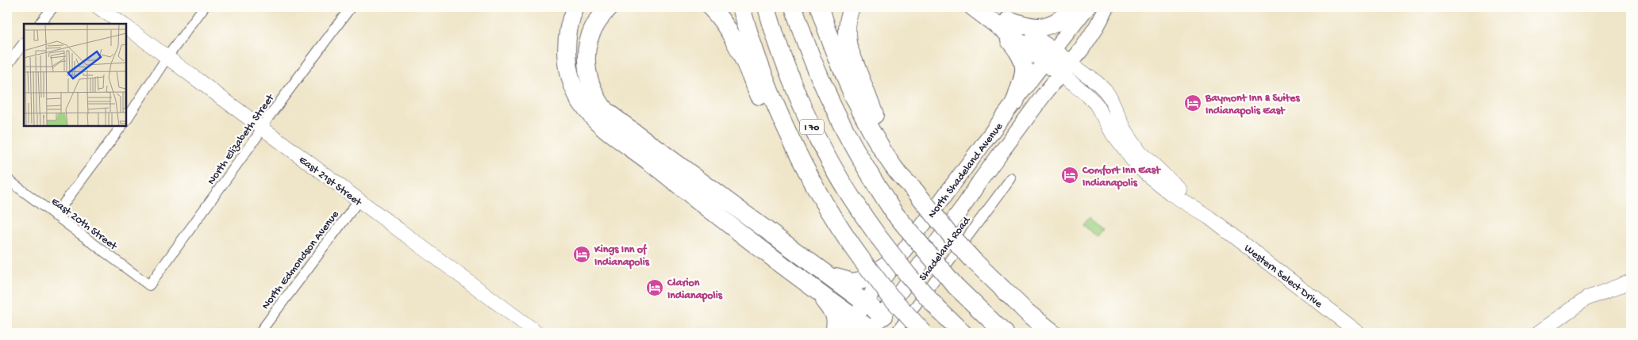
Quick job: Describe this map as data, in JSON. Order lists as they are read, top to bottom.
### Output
{
  "streets": {
    "highway": ["I 70"],
    "main road": ["North Shadeland Avenue", "East 21st Street", "Western Select Drive"],
    "street": [
      "North Elizabeth Street",
      "East 20th Street",
      "Shadeland Road",
      "North Edmondson Avenue"
    ]
  },
  "crossings": [
    ["North Elizabeth Street", "East 21st Street"],
    ["North Elizabeth Street", "East 20th Street"],
    ["North Shadeland Avenue", "Western Select Drive"],
    ["East 21st Street", "North Edmondson Avenue"]
  ],
  "places": {
    "hotel": [
      "Baymont Inn & Suites Indianapolis East",
      "Comfort Inn East Indianapolis",
      "Kings Inn of Indianapolis",
      "Clarion Indianapolis"
    ]
  }
}
